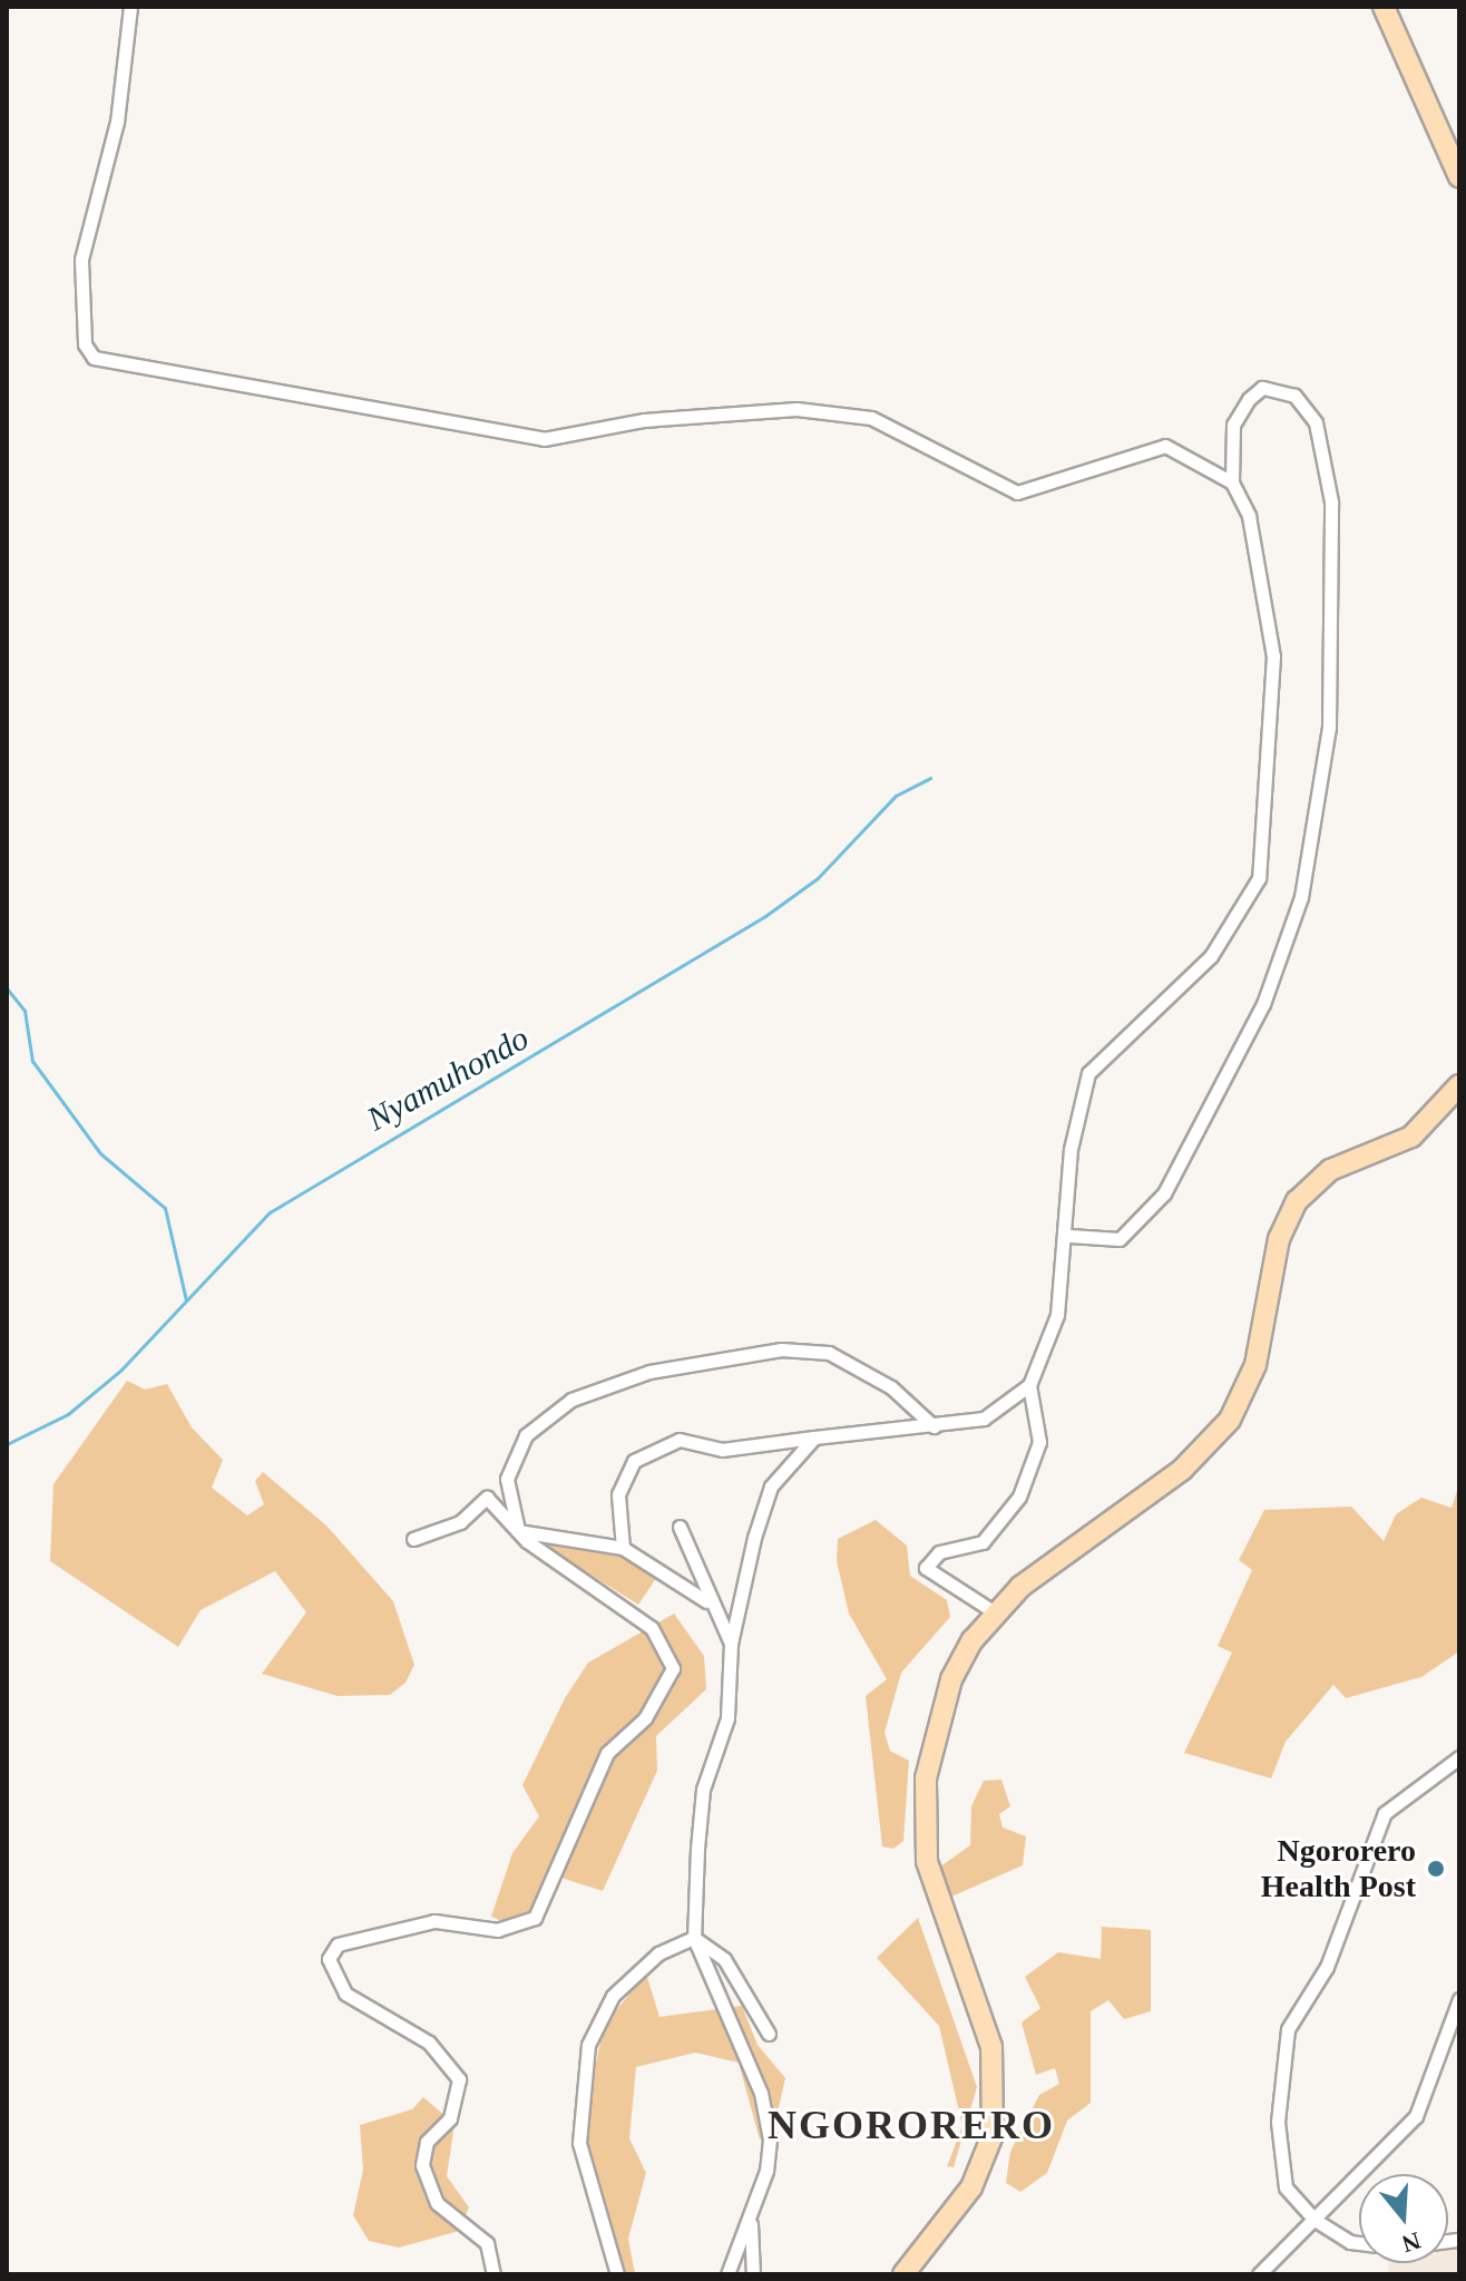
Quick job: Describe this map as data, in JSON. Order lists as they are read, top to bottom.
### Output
{
  "districts": ["NGORORERO"],
  "water": ["Nyamuhondo"],
  "places": ["Ngororero Health Post"],
  "north": "bottom"
}
